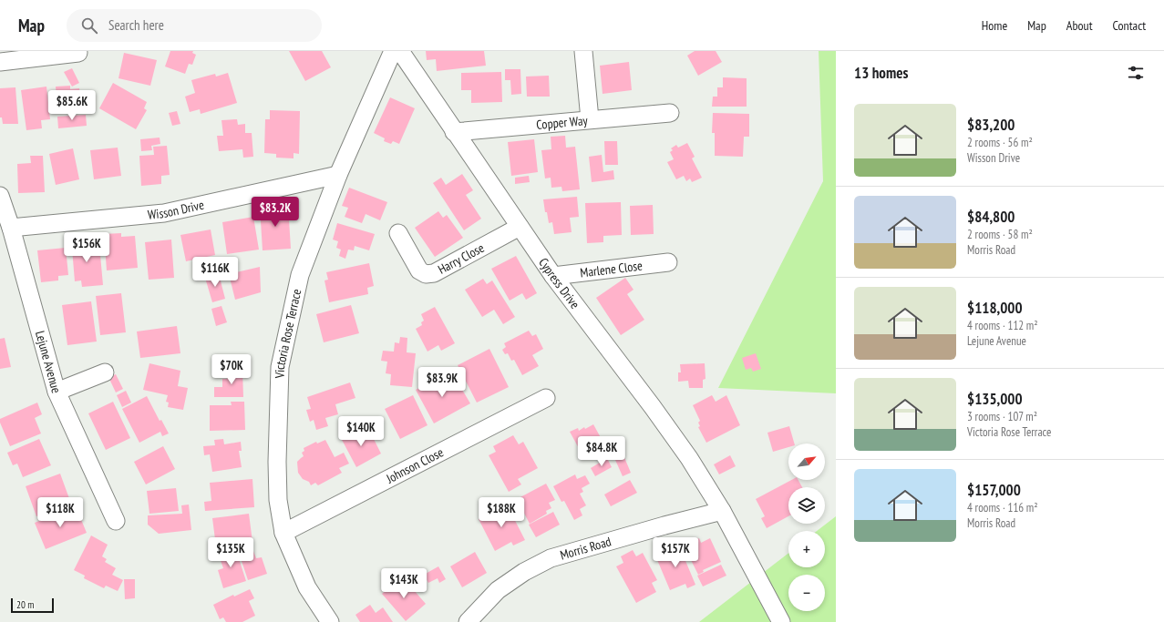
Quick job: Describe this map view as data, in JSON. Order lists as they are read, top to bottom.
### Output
{
  "streets": {
    "street": [
      "Copper Way",
      "Wisson Drive",
      "Harry Close",
      "Marlene Close",
      "Cypress Drive",
      "Victoria Rose Terrace",
      "Lejune Avenue",
      "Johnson Close",
      "Morris Road"
    ]
  },
  "crossings": [
    ["Copper Way", "Cypress Drive"],
    ["Wisson Drive", "Victoria Rose Terrace"],
    ["Wisson Drive", "Lejune Avenue"],
    ["Harry Close", "Cypress Drive"],
    ["Marlene Close", "Cypress Drive"],
    ["Cypress Drive", "Morris Road"],
    ["Victoria Rose Terrace", "Johnson Close"]
  ],
  "scale_bar": "20 m",
  "north": "top right",
  "page": {
    "header": "Map",
    "search": "Search here",
    "nav": [
      "Home",
      "Map",
      "About",
      "Contact"
    ],
    "heading": "13 homes",
    "price": [
      "$85.6K",
      "$83.2K",
      "$156K",
      "$116K",
      "$70K",
      "$83.9K",
      "$140K",
      "$84.8K",
      "$118K",
      "$188K",
      "$135K",
      "$157K",
      "$143K"
    ],
    "list": [
      {
        "name": "$83,200",
        "note": "2 rooms · 56 m² · Wisson Drive"
      },
      {
        "name": "$84,800",
        "note": "2 rooms · 58 m² · Morris Road"
      },
      {
        "name": "$118,000",
        "note": "4 rooms · 112 m² · Lejune Avenue"
      },
      {
        "name": "$135,000",
        "note": "3 rooms · 107 m² · Victoria Rose Terrace"
      },
      {
        "name": "$157,000",
        "note": "4 rooms · 116 m² · Morris Road"
      }
    ],
    "map_buttons": ["+", "−"],
    "scale": "20 m"
  }
}
